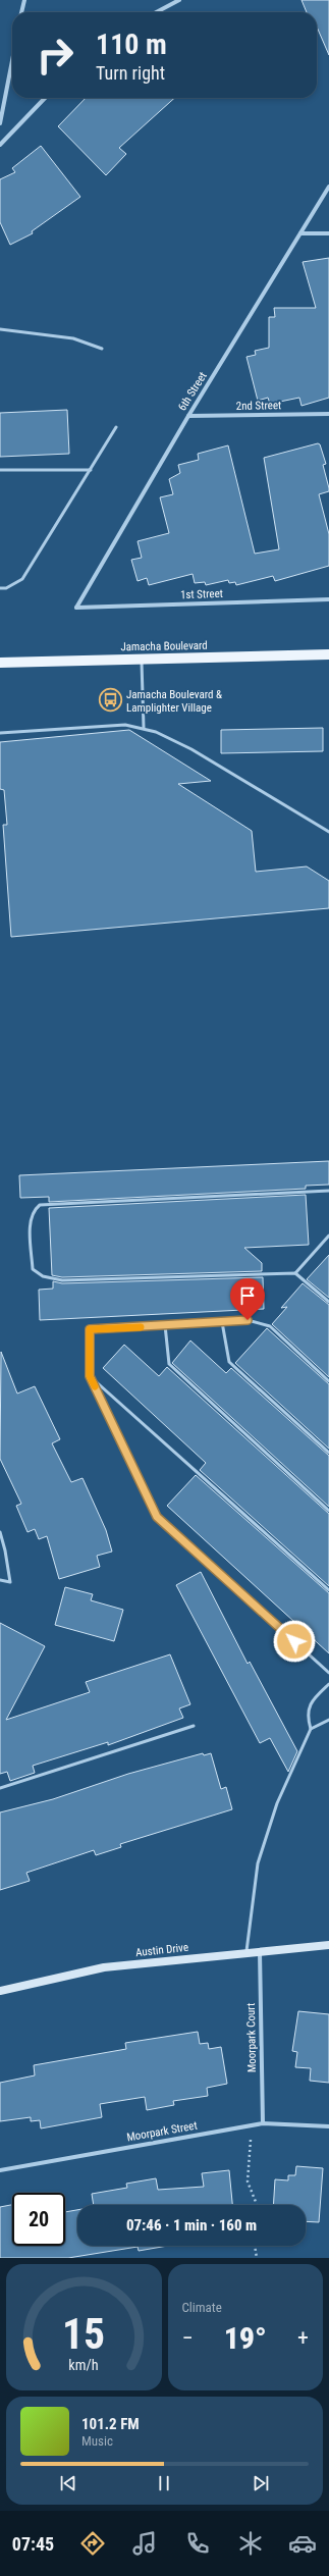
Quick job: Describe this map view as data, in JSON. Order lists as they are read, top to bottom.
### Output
{
  "streets": {
    "main road": ["Jamacha Boulevard", "Austin Drive"],
    "street": [
      "6th Street",
      "2nd Street",
      "1st Street",
      "Moorpark Court",
      "Moorpark Street"
    ]
  },
  "crossings": [
    ["6th Street", "2nd Street"],
    ["6th Street", "1st Street"],
    ["Austin Drive", "Moorpark Court"],
    ["Moorpark Court", "Moorpark Street"]
  ],
  "places": {
    "bus stop": ["Jamacha Boulevard & Lamplighter Village"]
  },
  "page": {
    "turn": ["110 m", "Turn right"],
    "limit": "20",
    "trip": "07:46 · 1 min · 160 m",
    "tile": "Climate",
    "heat": ["−", "19°", "+"],
    "song": ["101.2 FM", "Music"],
    "tabs": "07:45",
    "gauge": ["15", "km/h"]
  }
}
